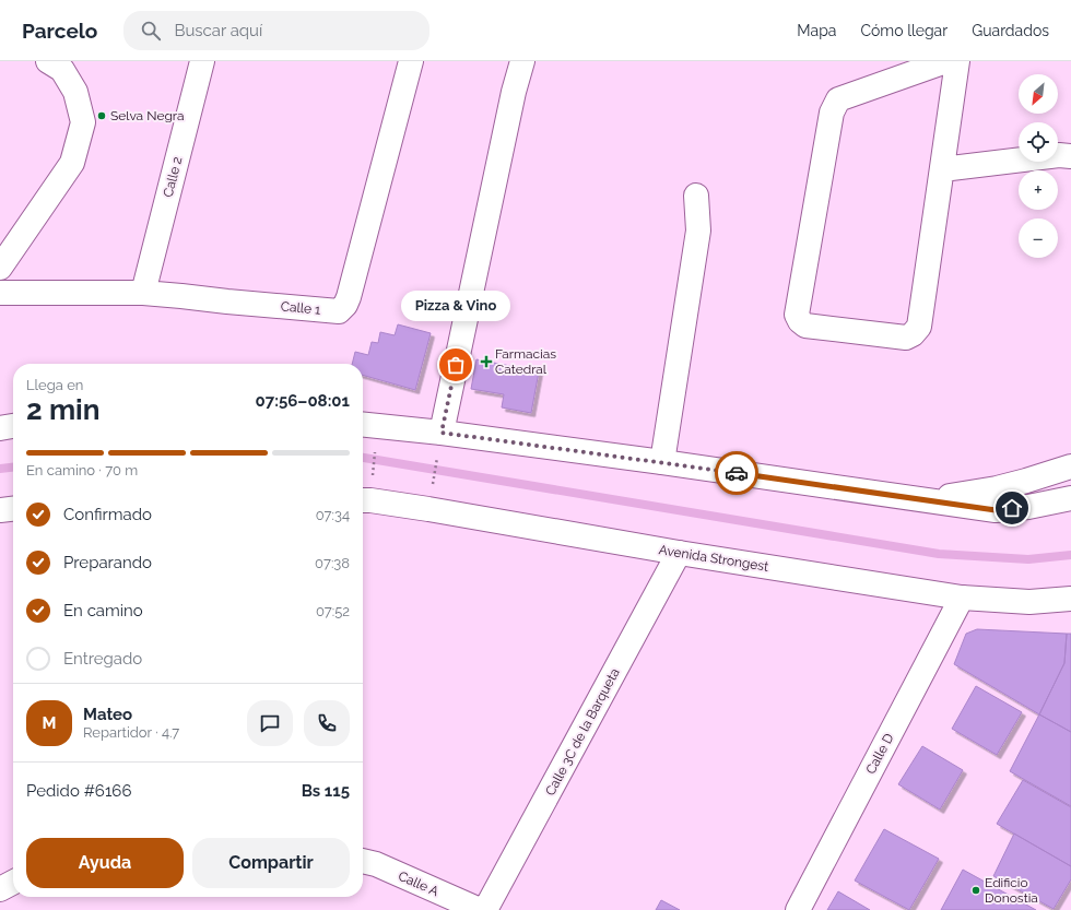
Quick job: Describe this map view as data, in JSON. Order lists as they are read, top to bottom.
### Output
{
  "streets": {
    "street": [
      "Calle 2",
      "Calle 1",
      "Avenida Strongest",
      "Calle 3C de la Barqueta",
      "Calle D",
      "Calle A"
    ]
  },
  "crossings": [
    ["Calle 2", "Calle 1"],
    ["Avenida Strongest", "Calle 3C de la Barqueta"],
    ["Avenida Strongest", "Calle D"]
  ],
  "places": {
    "other": ["Selva Negra", "Pizza & Vino", "Edificio Donostia"],
    "health": ["Farmacias Catedral"]
  },
  "north": "bottom left",
  "page": {
    "header": "Parcelo",
    "search": "Buscar aquí",
    "nav": ["Mapa", "Cómo llegar", "Guardados"],
    "map_buttons": ["+", "−"],
    "bubble": "Pizza & Vino",
    "heading": ["2 min", "Llega en", "07:56–08:01"],
    "panel": [
      "Mateo",
      "Repartidor · 4.7",
      "Pedido #6166",
      "Bs 115"
    ],
    "bar": "En camino · 70 m",
    "list": [
      ["Confirmado", "07:34"],
      ["Preparando", "07:38"],
      ["En camino", "07:52"],
      "Entregado"
    ],
    "round": "M",
    "buttons": ["Ayuda", "Compartir"]
  }
}
